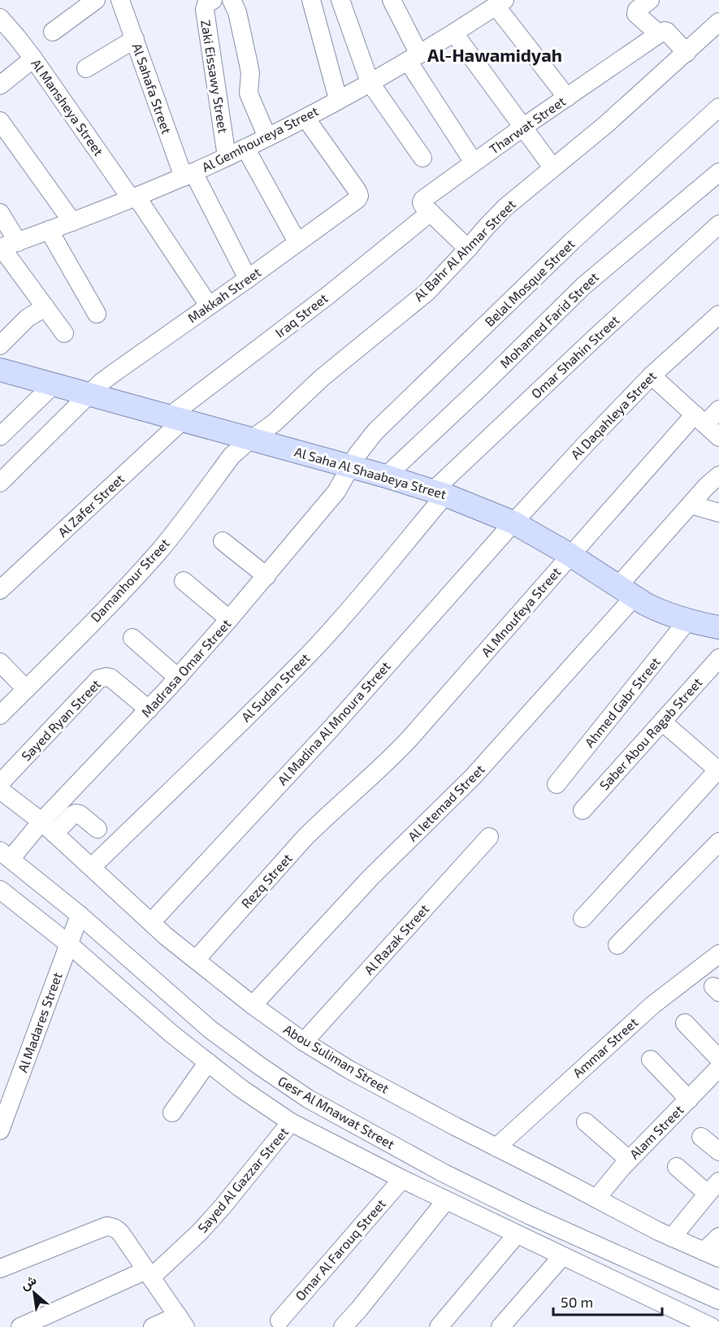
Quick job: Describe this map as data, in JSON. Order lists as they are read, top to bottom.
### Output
{
  "streets": {
    "main road": ["Al Saha Al Shaabeya Street"],
    "street": [
      "Zaki Eissawy Street",
      "Al Sahafa Street",
      "Al Mansheya Street",
      "Tharwat Street",
      "Al Gemhoureya Street",
      "Al Bahr Al Ahmar Street",
      "Belal Mosque Street",
      "Makkah Street",
      "Iraq Street",
      "Mohamed Farid Street",
      "Omar Shahin Street",
      "Al Daqahleya Street",
      "Al Zafer Street",
      "Damanhour Street",
      "Al Mnoufeya Street",
      "Madrasa Omar Street",
      "Al Sudan Street",
      "Ahmed Gabr Street",
      "Sayed Ryan Street",
      "Al Madina Al Mnoura Street",
      "Saber Abou Ragab Street",
      "Al Ietemad Street",
      "Rezq Street",
      "Al Razak Street",
      "Al Madares Street",
      "Ammar Street",
      "Abou Suliman Street",
      "Gesr Al Mnawat Street",
      "Alam Street",
      "Sayed Al Gazzar Street",
      "Omar Al Farouq Street"
    ]
  },
  "crossings": [
    ["Zaki Eissawy Street", "Al Gemhoureya Street"],
    ["Al Sahafa Street", "Al Gemhoureya Street"],
    ["Al Sahafa Street", "Makkah Street"],
    ["Al Mansheya Street", "Al Gemhoureya Street"],
    ["Al Mansheya Street", "Makkah Street"],
    ["Tharwat Street", "Iraq Street"],
    ["Al Gemhoureya Street", "Makkah Street"],
    ["Al Bahr Al Ahmar Street", "Al Saha Al Shaabeya Street"],
    ["Al Bahr Al Ahmar Street", "Damanhour Street"],
    ["Belal Mosque Street", "Al Saha Al Shaabeya Street"],
    ["Belal Mosque Street", "Madrasa Omar Street"],
    ["Makkah Street", "Al Saha Al Shaabeya Street"],
    ["Iraq Street", "Al Saha Al Shaabeya Street"],
    ["Iraq Street", "Al Zafer Street"],
    ["Mohamed Farid Street", "Al Saha Al Shaabeya Street"],
    ["Omar Shahin Street", "Al Saha Al Shaabeya Street"],
    ["Omar Shahin Street", "Al Sudan Street"],
    ["Al Daqahleya Street", "Al Saha Al Shaabeya Street"],
    ["Al Daqahleya Street", "Al Madina Al Mnoura Street"],
    ["Al Saha Al Shaabeya Street", "Al Zafer Street"],
    ["Al Saha Al Shaabeya Street", "Damanhour Street"],
    ["Al Saha Al Shaabeya Street", "Al Mnoufeya Street"],
    ["Al Saha Al Shaabeya Street", "Madrasa Omar Street"],
    ["Al Saha Al Shaabeya Street", "Al Sudan Street"],
    ["Al Saha Al Shaabeya Street", "Ahmed Gabr Street"],
    ["Al Saha Al Shaabeya Street", "Al Madina Al Mnoura Street"],
    ["Al Saha Al Shaabeya Street", "Al Ietemad Street"],
    ["Al Mnoufeya Street", "Rezq Street"],
    ["Madrasa Omar Street", "Sayed Ryan Street"],
    ["Madrasa Omar Street", "Abou Suliman Street"],
    ["Madrasa Omar Street", "Gesr Al Mnawat Street"],
    ["Al Sudan Street", "Abou Suliman Street"],
    ["Al Madina Al Mnoura Street", "Abou Suliman Street"],
    ["Al Ietemad Street", "Abou Suliman Street"],
    ["Rezq Street", "Abou Suliman Street"],
    ["Al Razak Street", "Abou Suliman Street"],
    ["Al Madares Street", "Gesr Al Mnawat Street"],
    ["Ammar Street", "Abou Suliman Street"],
    ["Abou Suliman Street", "Alam Street"],
    ["Gesr Al Mnawat Street", "Sayed Al Gazzar Street"],
    ["Gesr Al Mnawat Street", "Omar Al Farouq Street"]
  ],
  "districts": ["Al-Hawamidyah"],
  "scale_bar": "50 m",
  "north": "top left"
}
